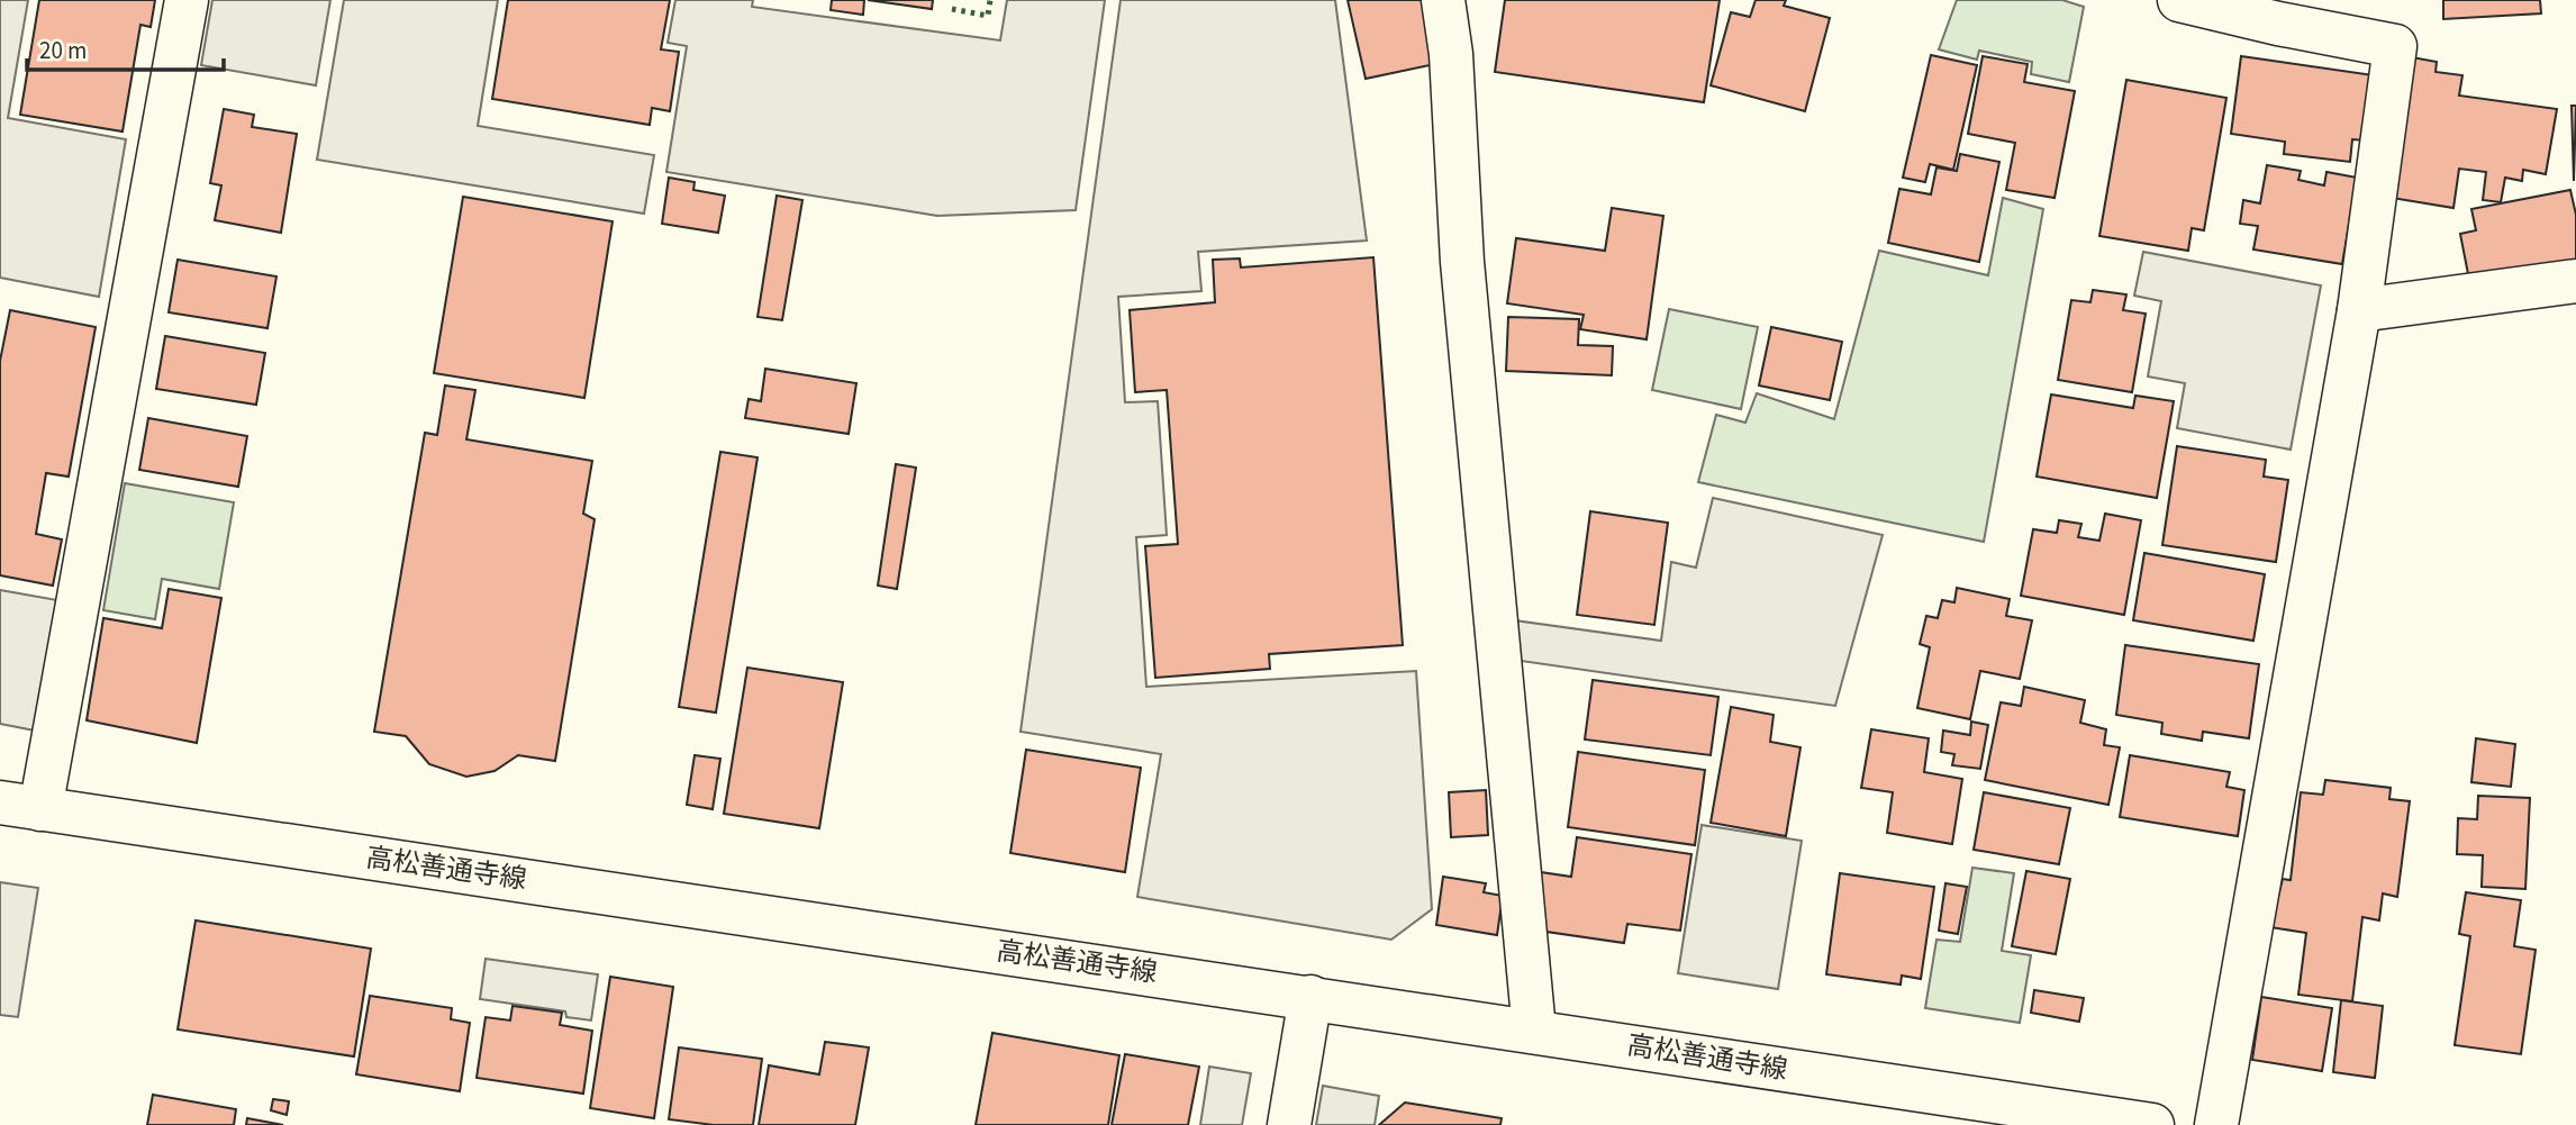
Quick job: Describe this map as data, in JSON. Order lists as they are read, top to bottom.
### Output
{
  "streets": {
    "main road": ["高松善通寺線"]
  },
  "scale_bar": "20 m"
}
